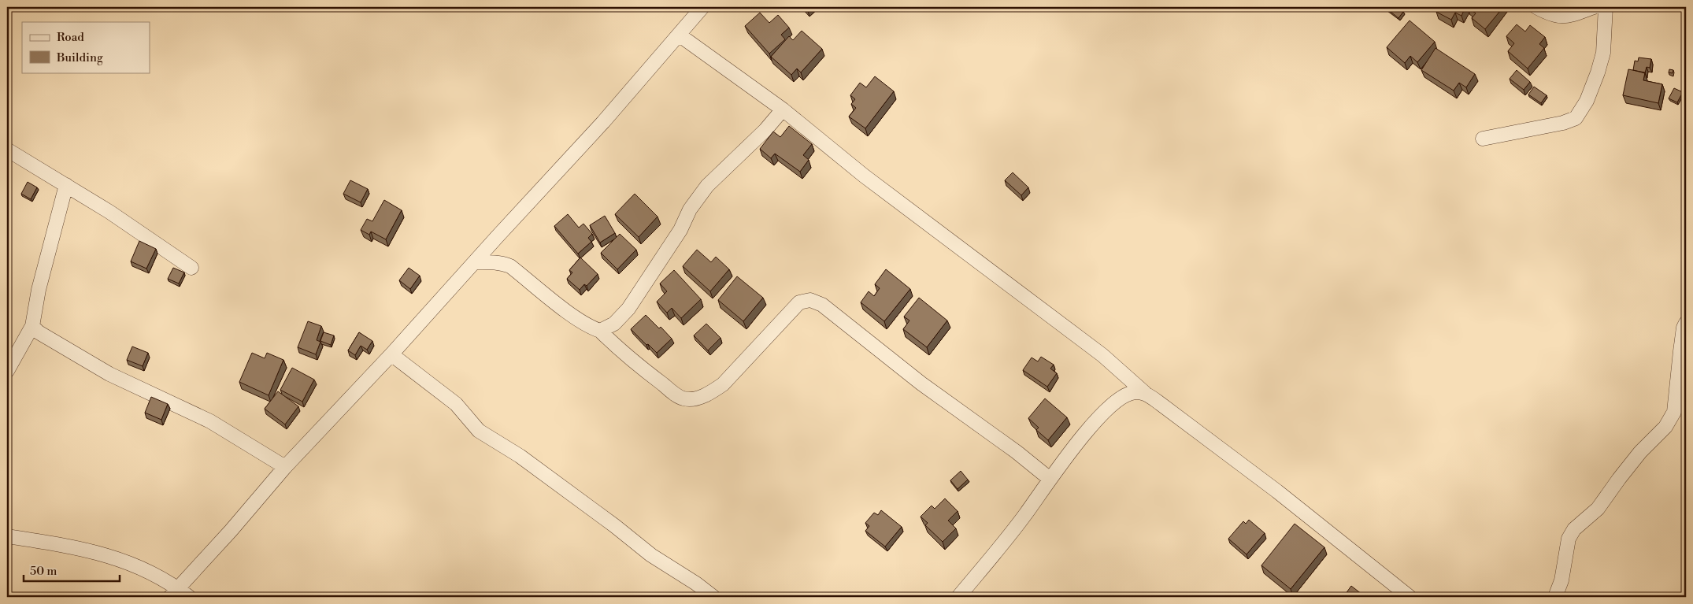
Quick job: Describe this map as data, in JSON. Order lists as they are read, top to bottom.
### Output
{
  "legend": ["Road", "Building"],
  "scale_bar": "50 m"
}
